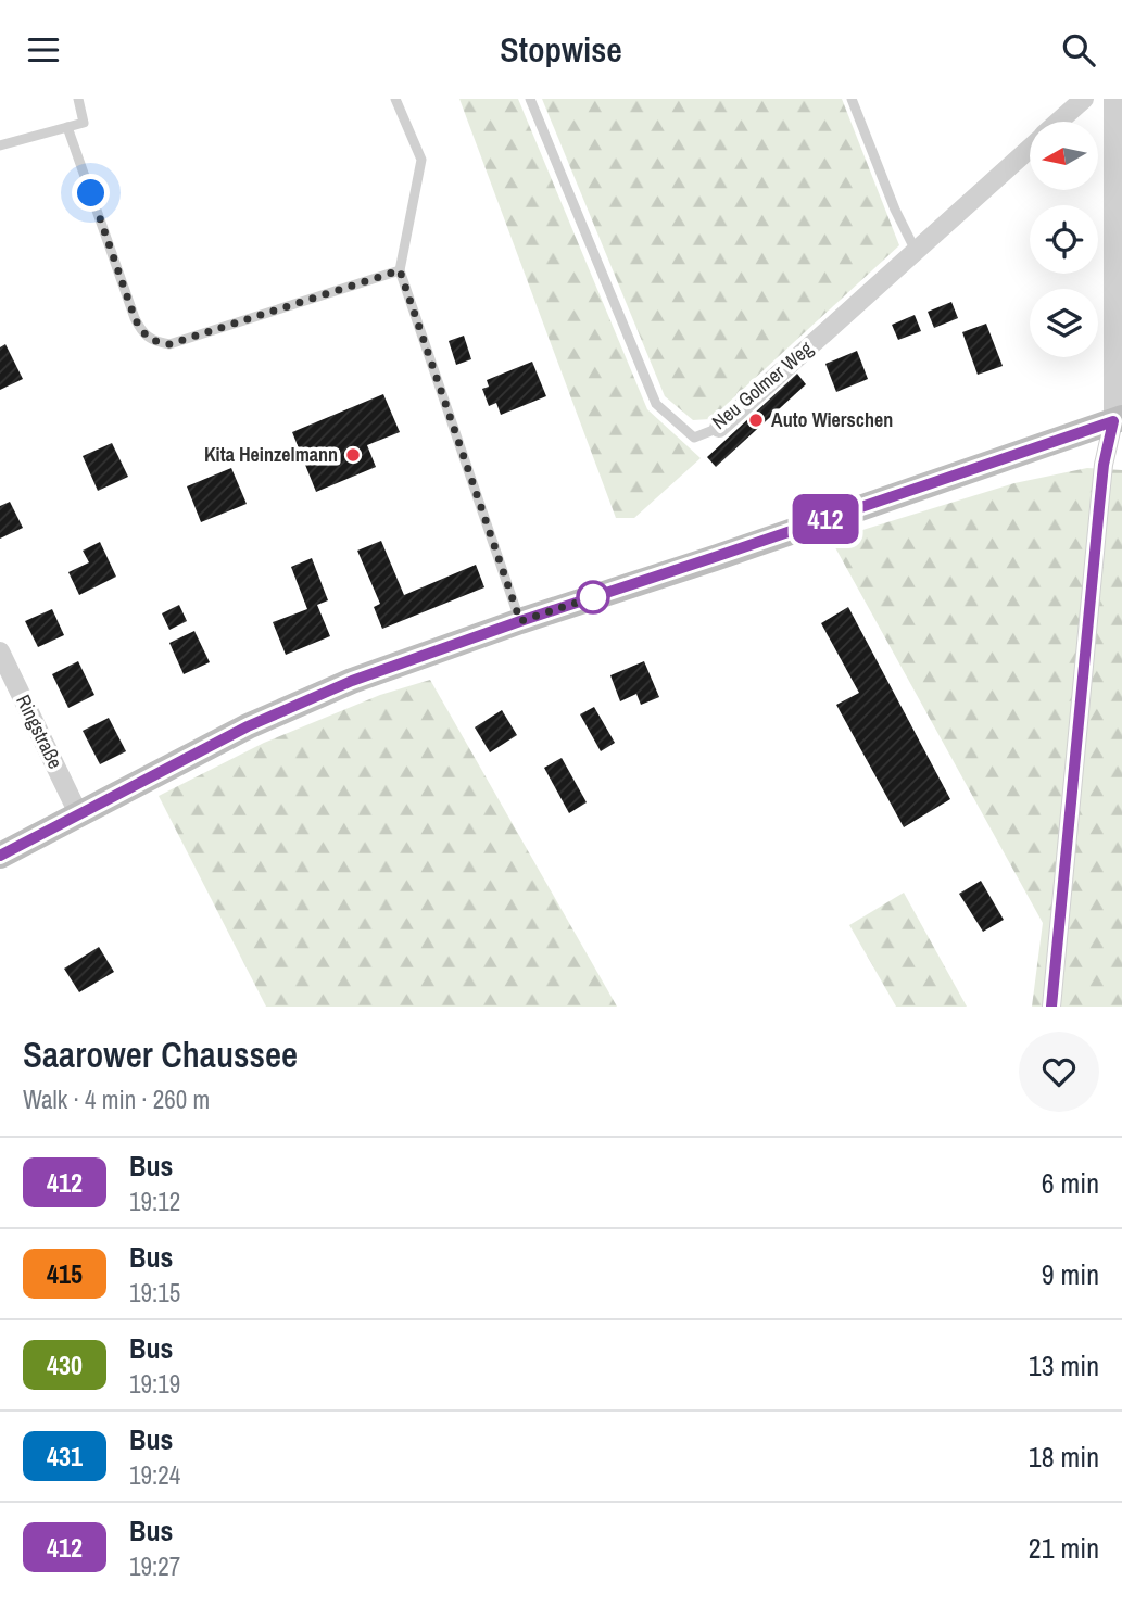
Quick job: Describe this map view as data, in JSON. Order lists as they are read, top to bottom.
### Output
{
  "streets": {
    "street": ["Neu Golmer Weg", "Ringstraße"]
  },
  "places": ["Auto Wierschen", "Kita Heinzelmann"],
  "lines": ["bus line 412"],
  "north": "left",
  "page": {
    "header": "Stopwise",
    "on_map": "412",
    "heading": ["Saarower Chaussee", "Walk · 4 min · 260 m"],
    "list": [
      {
        "mark": "412",
        "name": "Bus",
        "note": "19:12",
        "value": "6 min"
      },
      {
        "mark": "415",
        "name": "Bus",
        "note": "19:15",
        "value": "9 min"
      },
      {
        "mark": "430",
        "name": "Bus",
        "note": "19:19",
        "value": "13 min"
      },
      {
        "mark": "431",
        "name": "Bus",
        "note": "19:24",
        "value": "18 min"
      },
      {
        "mark": "412",
        "name": "Bus",
        "note": "19:27",
        "value": "21 min"
      }
    ]
  }
}
